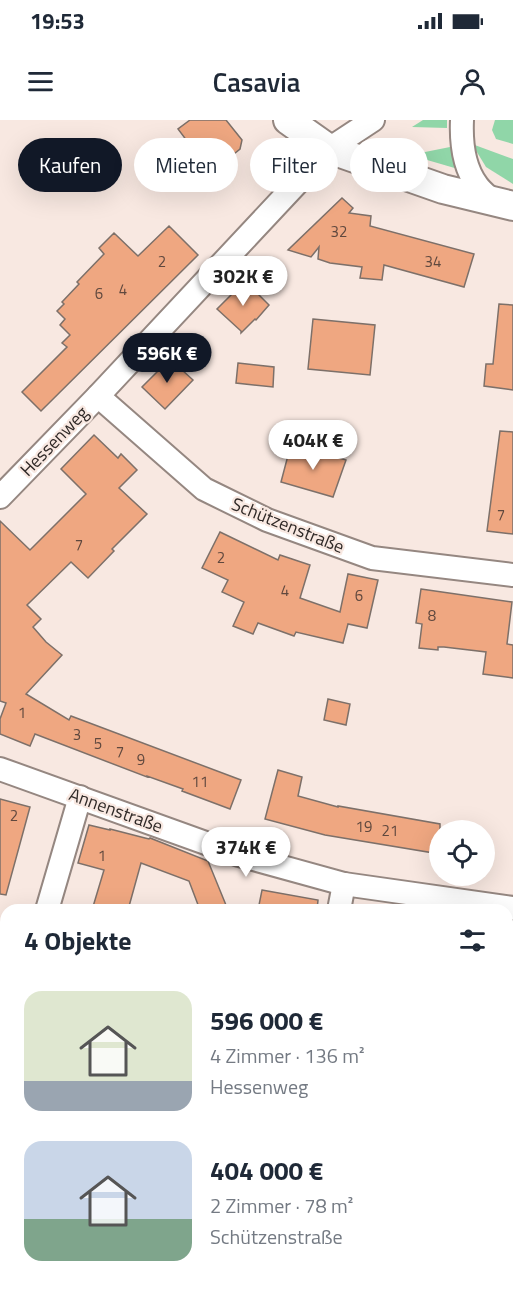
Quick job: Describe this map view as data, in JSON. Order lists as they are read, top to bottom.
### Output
{
  "streets": {
    "street": ["Hessenweg", "Schützenstraße", "Annenstraße"]
  },
  "crossings": [
    ["Hessenweg", "Schützenstraße"]
  ],
  "house_numbers": [
    "32",
    "2",
    "34",
    "4",
    "6",
    "7",
    "7",
    "2",
    "4",
    "6",
    "8",
    "1",
    "3",
    "5",
    "7",
    "9",
    "11",
    "2",
    "19",
    "21",
    "1"
  ],
  "page": {
    "status": "19:53",
    "header": "Casavia",
    "chip": [
      "Kaufen",
      "Mieten",
      "Filter",
      "Neu"
    ],
    "price": [
      "302K €",
      "596K €",
      "404K €",
      "374K €"
    ],
    "heading": "4 Objekte",
    "list": [
      {
        "name": "596 000 €",
        "note": "4 Zimmer · 136 m² · Hessenweg"
      },
      {
        "name": "404 000 €",
        "note": "2 Zimmer · 78 m² · Schützenstraße"
      }
    ]
  }
}
